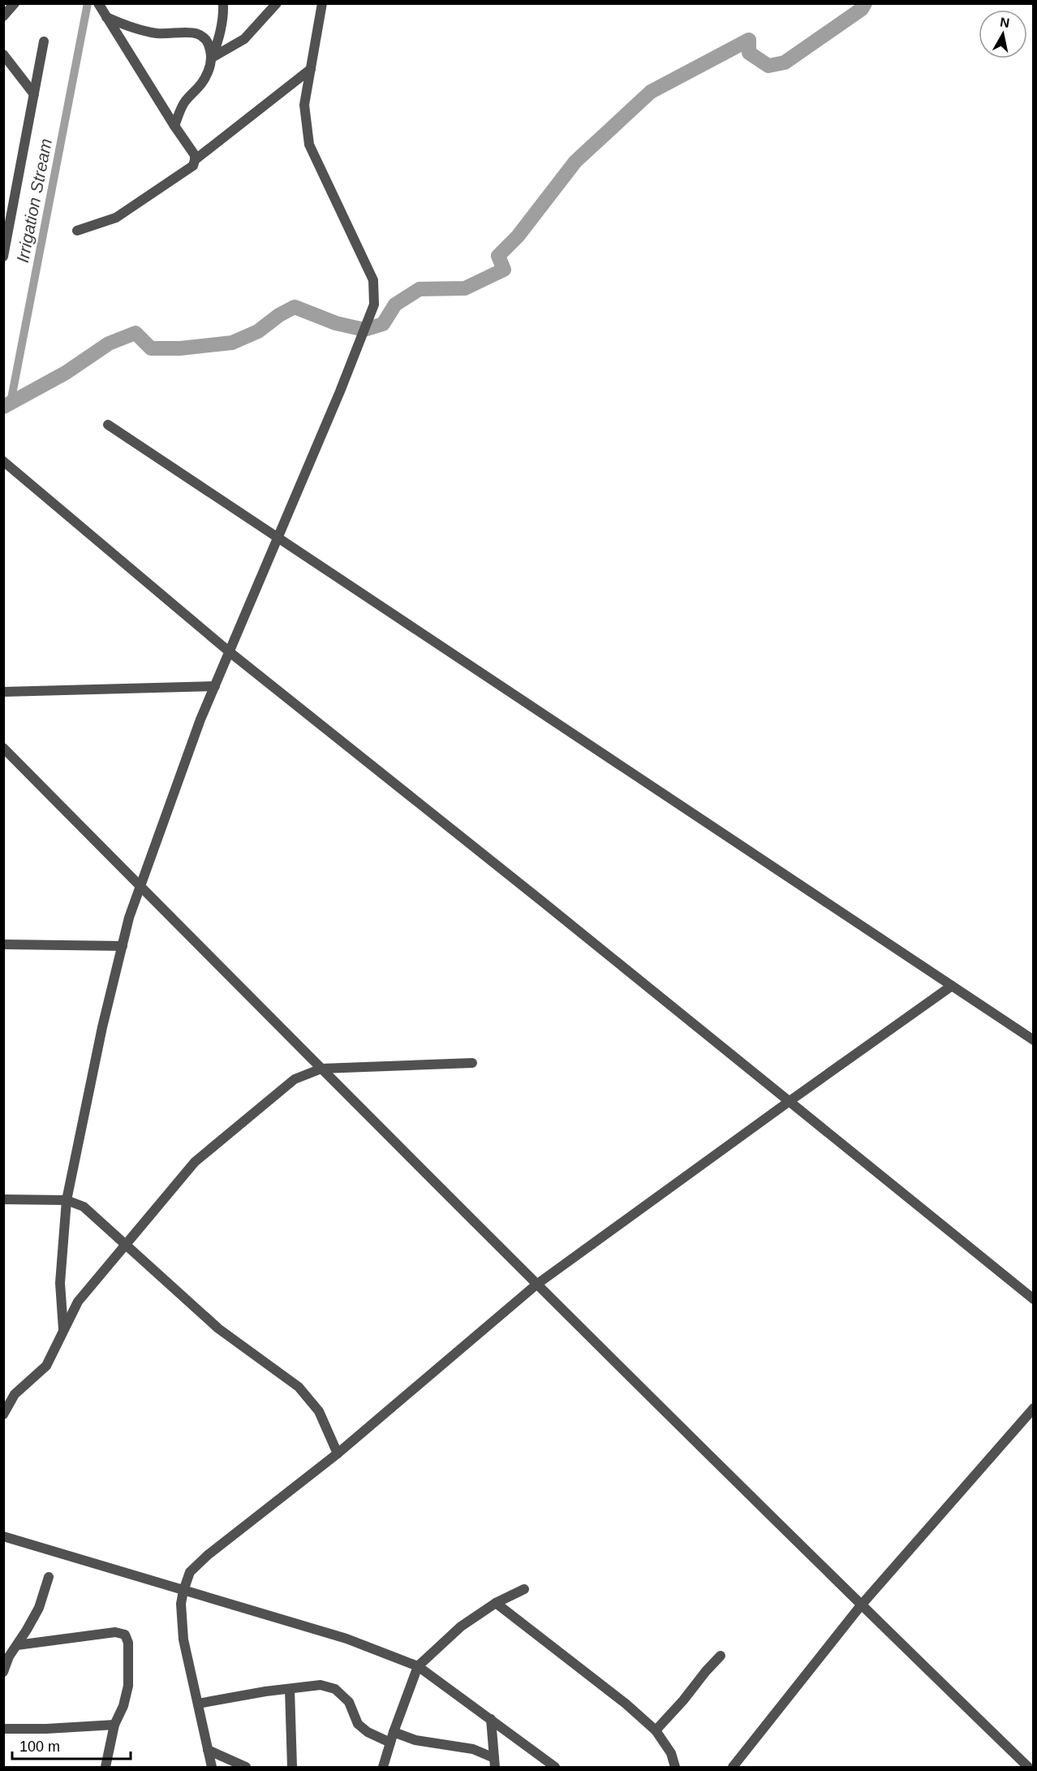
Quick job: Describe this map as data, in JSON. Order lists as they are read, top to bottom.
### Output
{
  "water": ["Irrigation Stream"],
  "scale_bar": "100 m",
  "north": "top"
}
